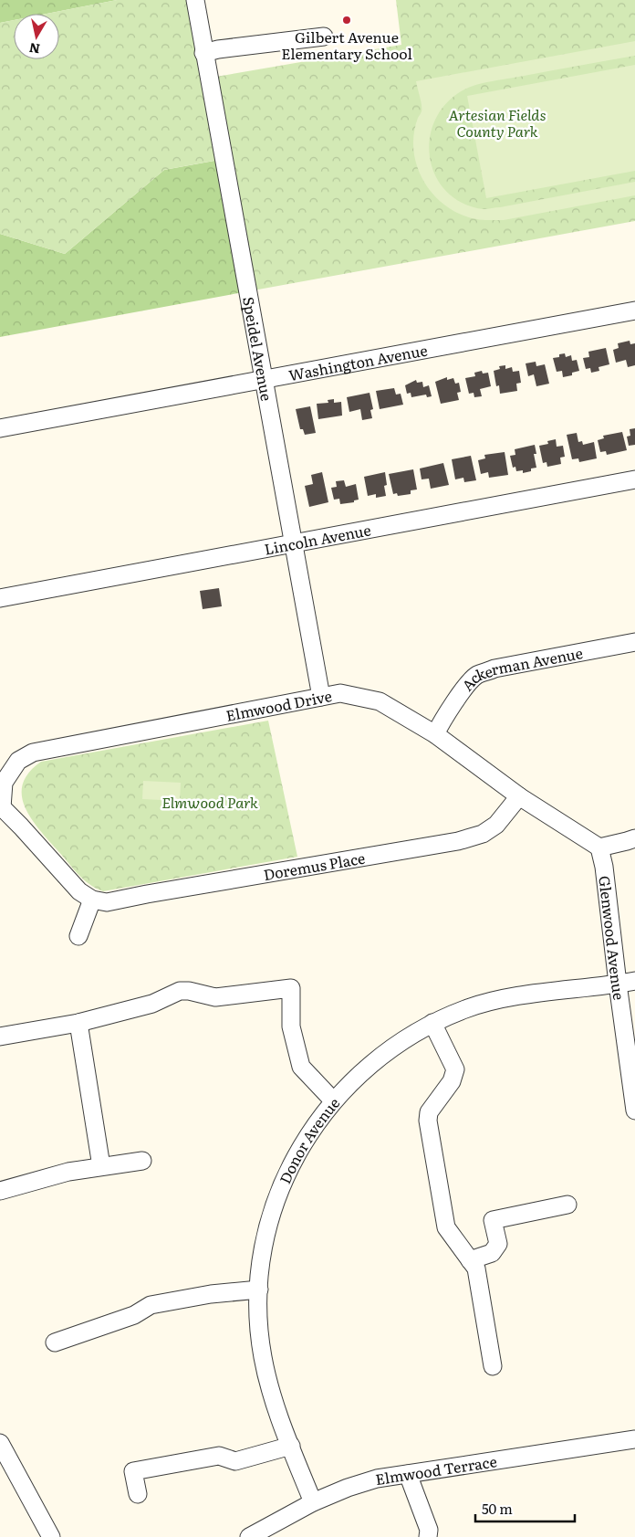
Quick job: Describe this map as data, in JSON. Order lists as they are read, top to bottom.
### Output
{
  "streets": {
    "street": [
      "Speidel Avenue",
      "Washington Avenue",
      "Lincoln Avenue",
      "Ackerman Avenue",
      "Elmwood Drive",
      "Doremus Place",
      "Glenwood Avenue",
      "Donor Avenue",
      "Elmwood Terrace"
    ]
  },
  "crossings": [
    ["Speidel Avenue", "Washington Avenue"],
    ["Speidel Avenue", "Lincoln Avenue"],
    ["Speidel Avenue", "Elmwood Drive"],
    ["Ackerman Avenue", "Elmwood Drive"],
    ["Elmwood Drive", "Doremus Place"],
    ["Elmwood Drive", "Glenwood Avenue"],
    ["Glenwood Avenue", "Donor Avenue"],
    ["Donor Avenue", "Elmwood Terrace"]
  ],
  "parks": ["Artesian Fields County Park", "Elmwood Park"],
  "places": ["Gilbert Avenue Elementary School"],
  "scale_bar": "50 m",
  "north": "bottom"
}
